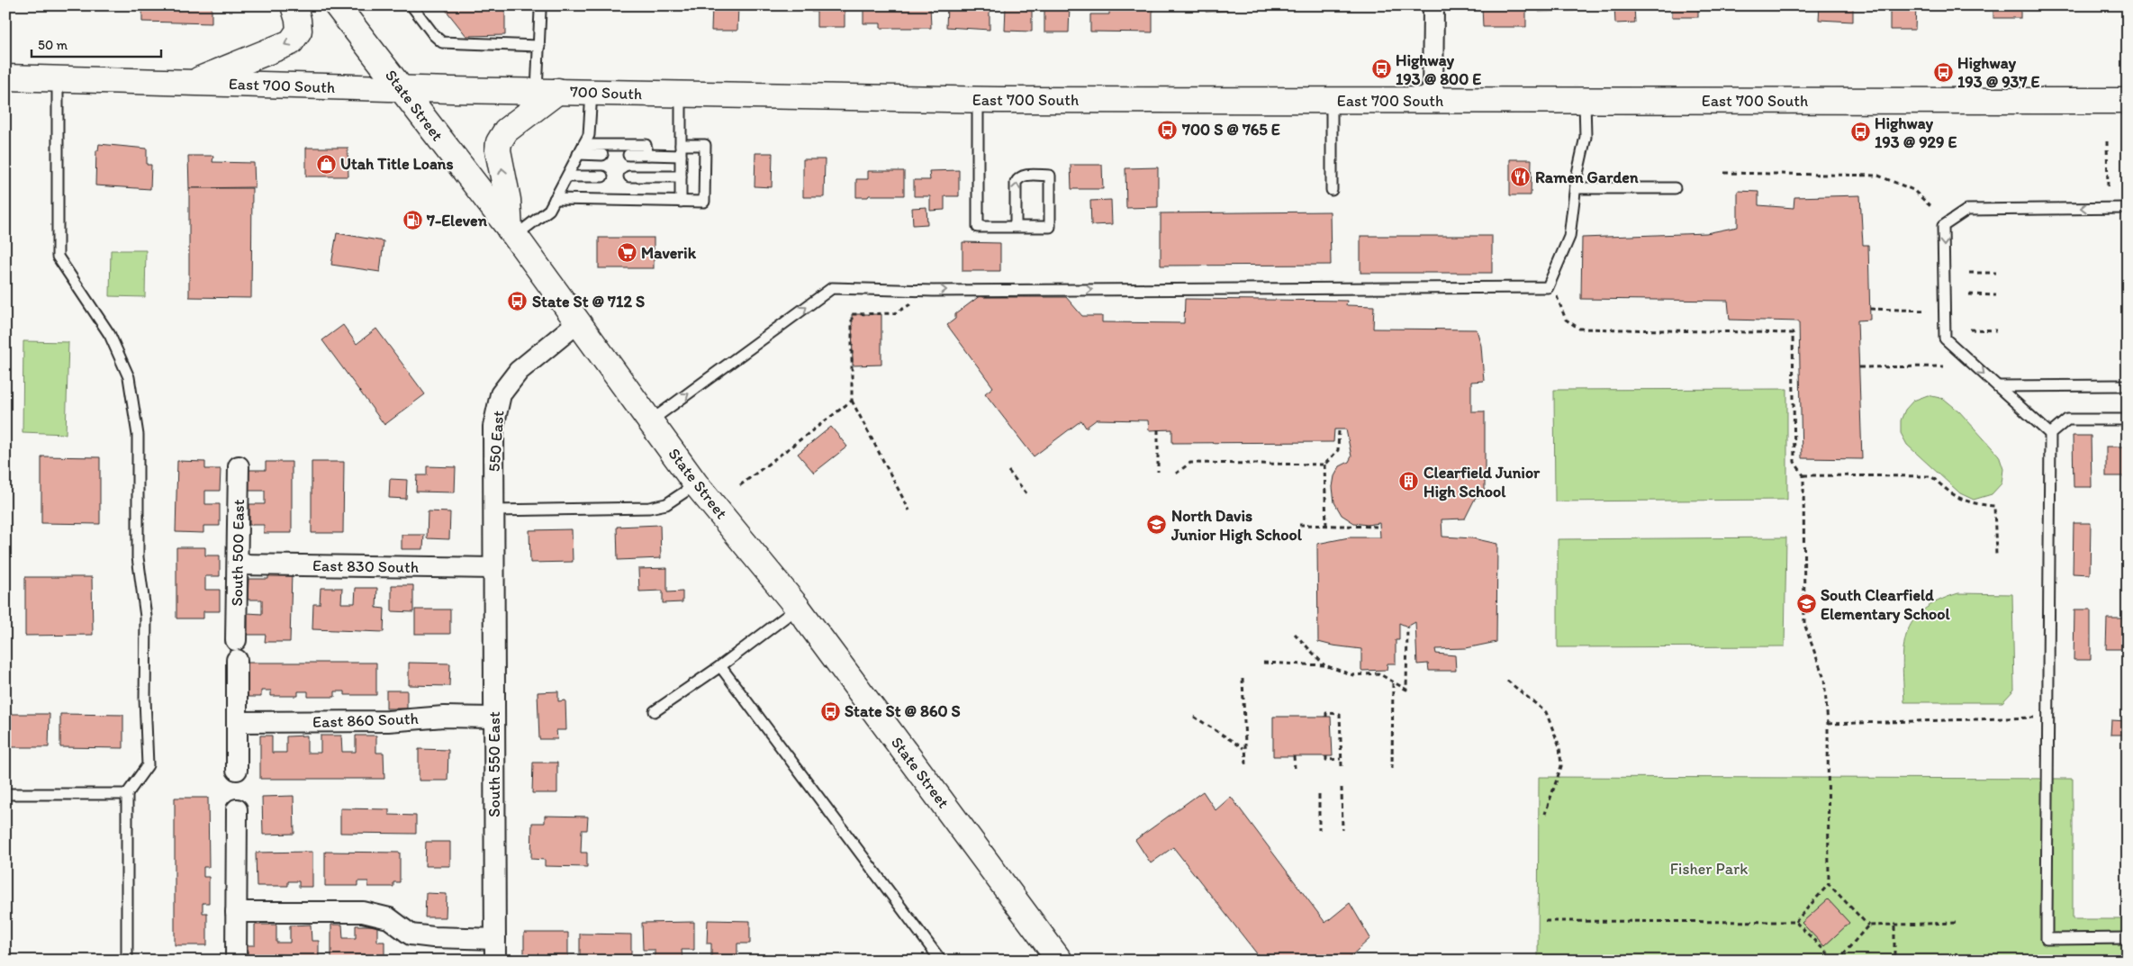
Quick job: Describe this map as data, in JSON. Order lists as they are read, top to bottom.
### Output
{
  "streets": {
    "main road": ["East 700 South", "700 South", "State Street"],
    "street": [
      "550 East",
      "South 500 East",
      "East 830 South",
      "East 860 South",
      "South 550 East"
    ]
  },
  "crossings": [
    ["East 700 South", "700 South"],
    ["East 700 South", "State Street"],
    ["State Street", "550 East"],
    ["550 East", "East 830 South"],
    ["550 East", "South 550 East"],
    ["South 500 East", "East 830 South"],
    ["South 500 East", "East 860 South"],
    ["East 830 South", "South 550 East"],
    ["East 860 South", "South 550 East"]
  ],
  "parks": ["Fisher Park"],
  "places": {
    "bus stop": [
      "Highway 193 @ 800 E",
      "Highway 193 @ 937 E",
      "700 S @ 765 E",
      "Highway 193 @ 929 E",
      "State St @ 712 S",
      "State St @ 860 S"
    ],
    "shop": ["Utah Title Loans"],
    "restaurant": ["Ramen Garden"],
    "fuel station": ["7-Eleven"],
    "supermarket": ["Maverik"],
    "building": ["Clearfield Junior High School"],
    "school or university": ["North Davis Junior High School", "South Clearfield Elementary School"]
  },
  "scale_bar": "50 m"
}
